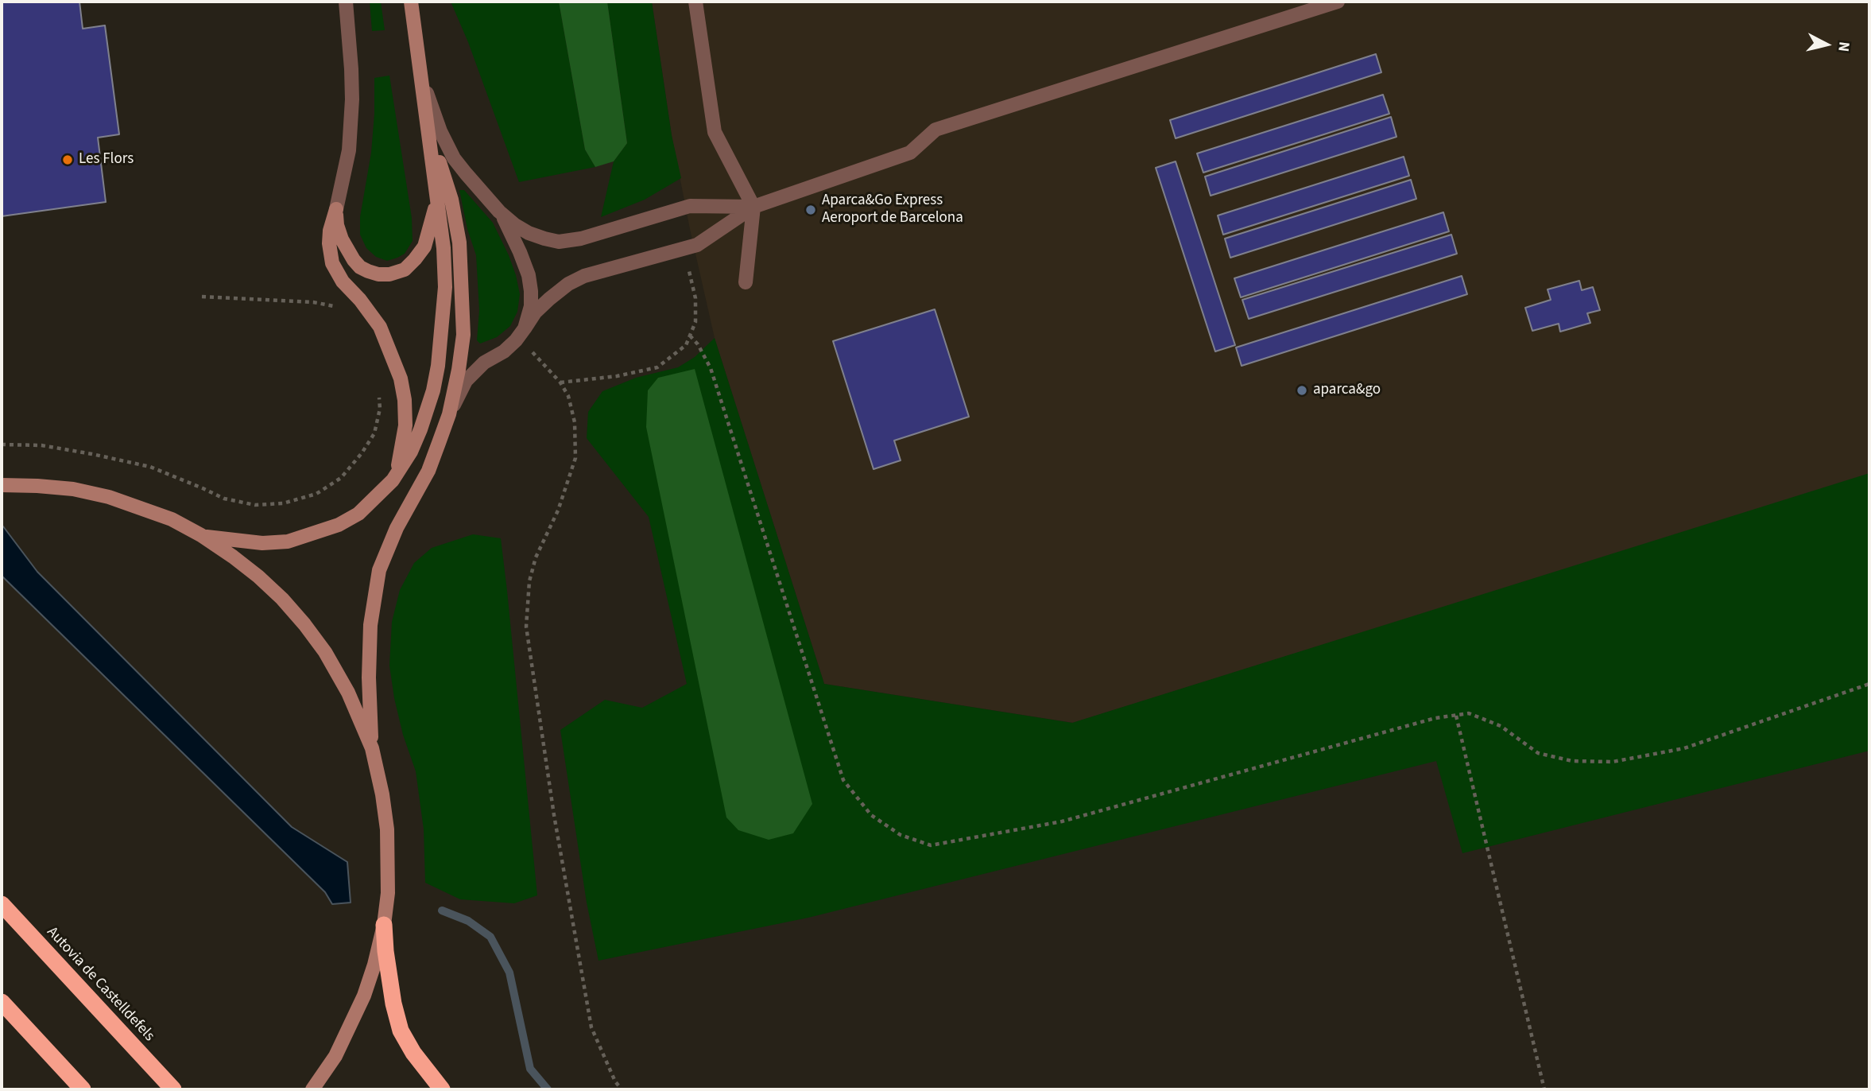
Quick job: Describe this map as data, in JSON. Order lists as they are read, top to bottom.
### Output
{
  "streets": {
    "highway": ["Autovia de Castelldefels"]
  },
  "places": ["Les Flors", "Aparca&Go Express Aeroport de Barcelona", "aparca&go"],
  "north": "right"
}
